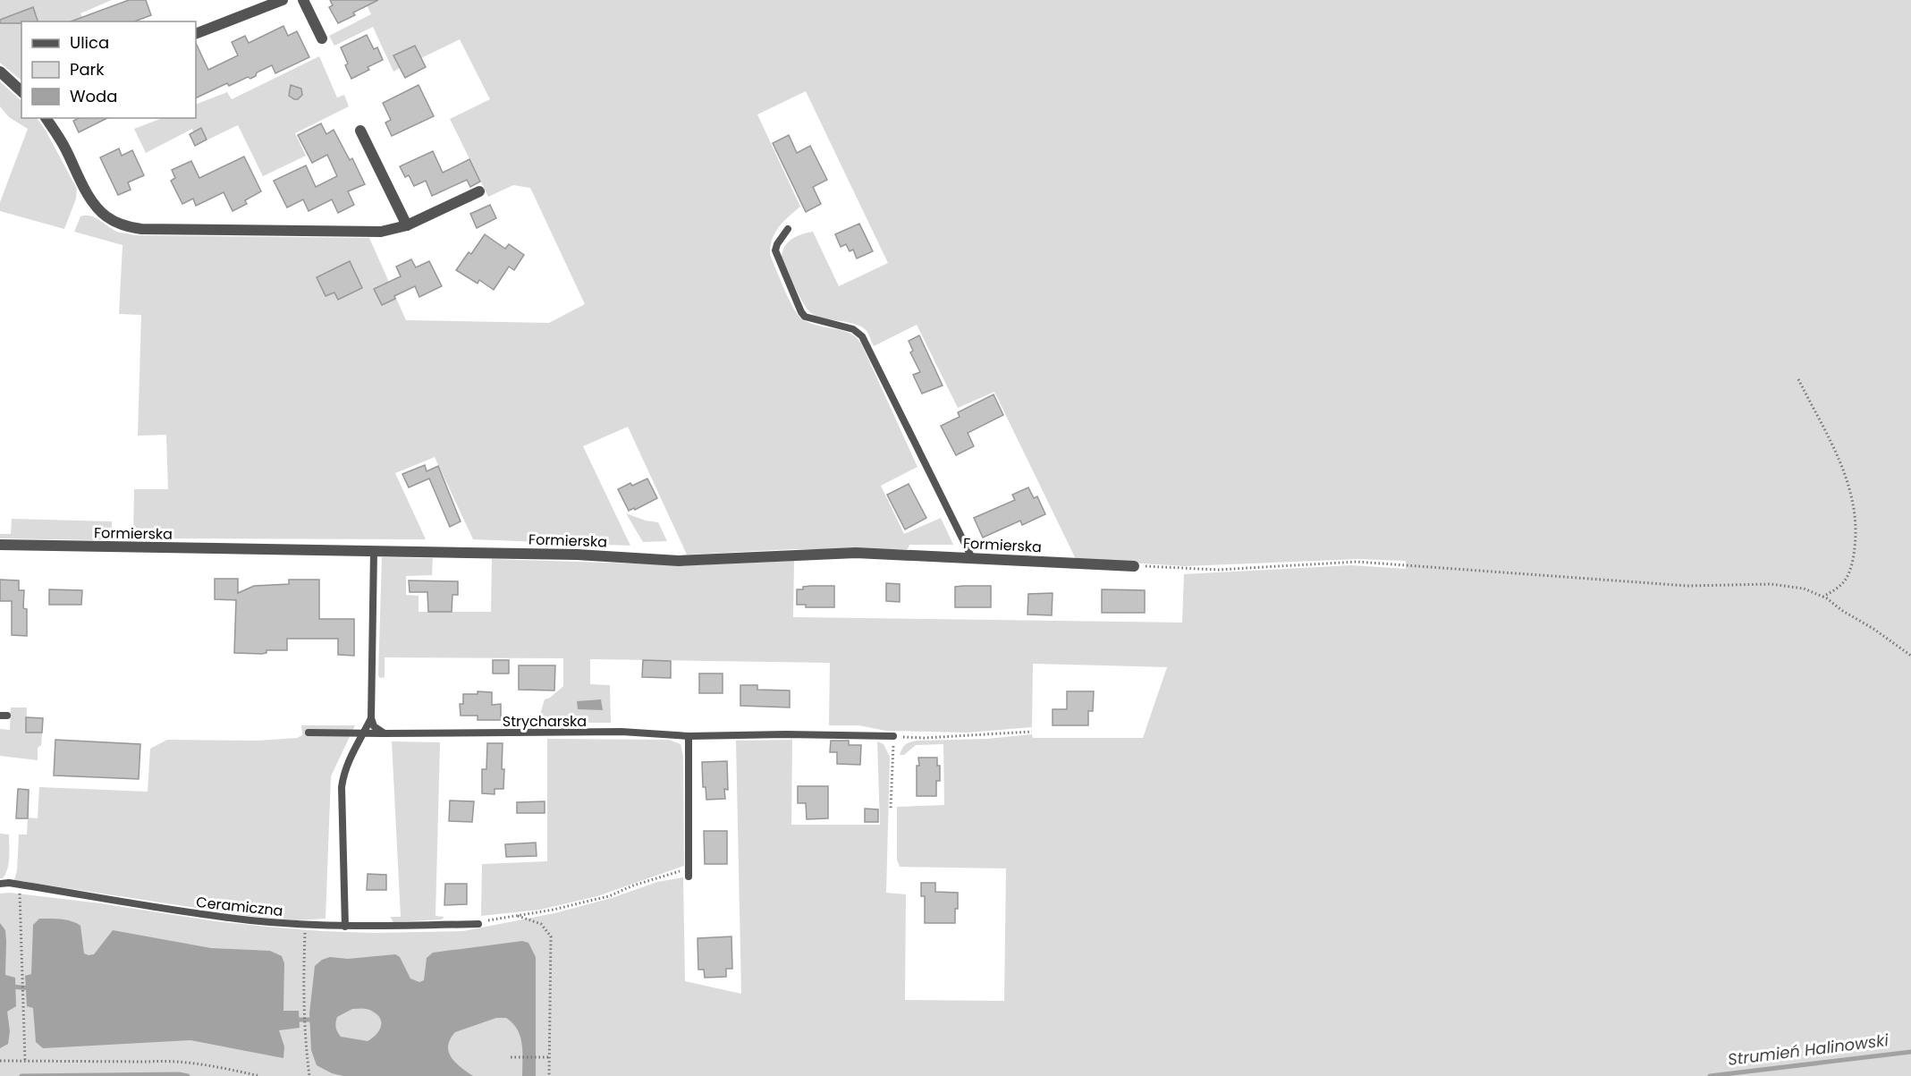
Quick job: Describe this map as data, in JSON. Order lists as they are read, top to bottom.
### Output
{
  "streets": {
    "street": ["Formierska"],
    "lane": ["Strycharska", "Ceramiczna"]
  },
  "water": ["Strumień Halinowski"],
  "legend": ["Ulica", "Park", "Woda"]
}
